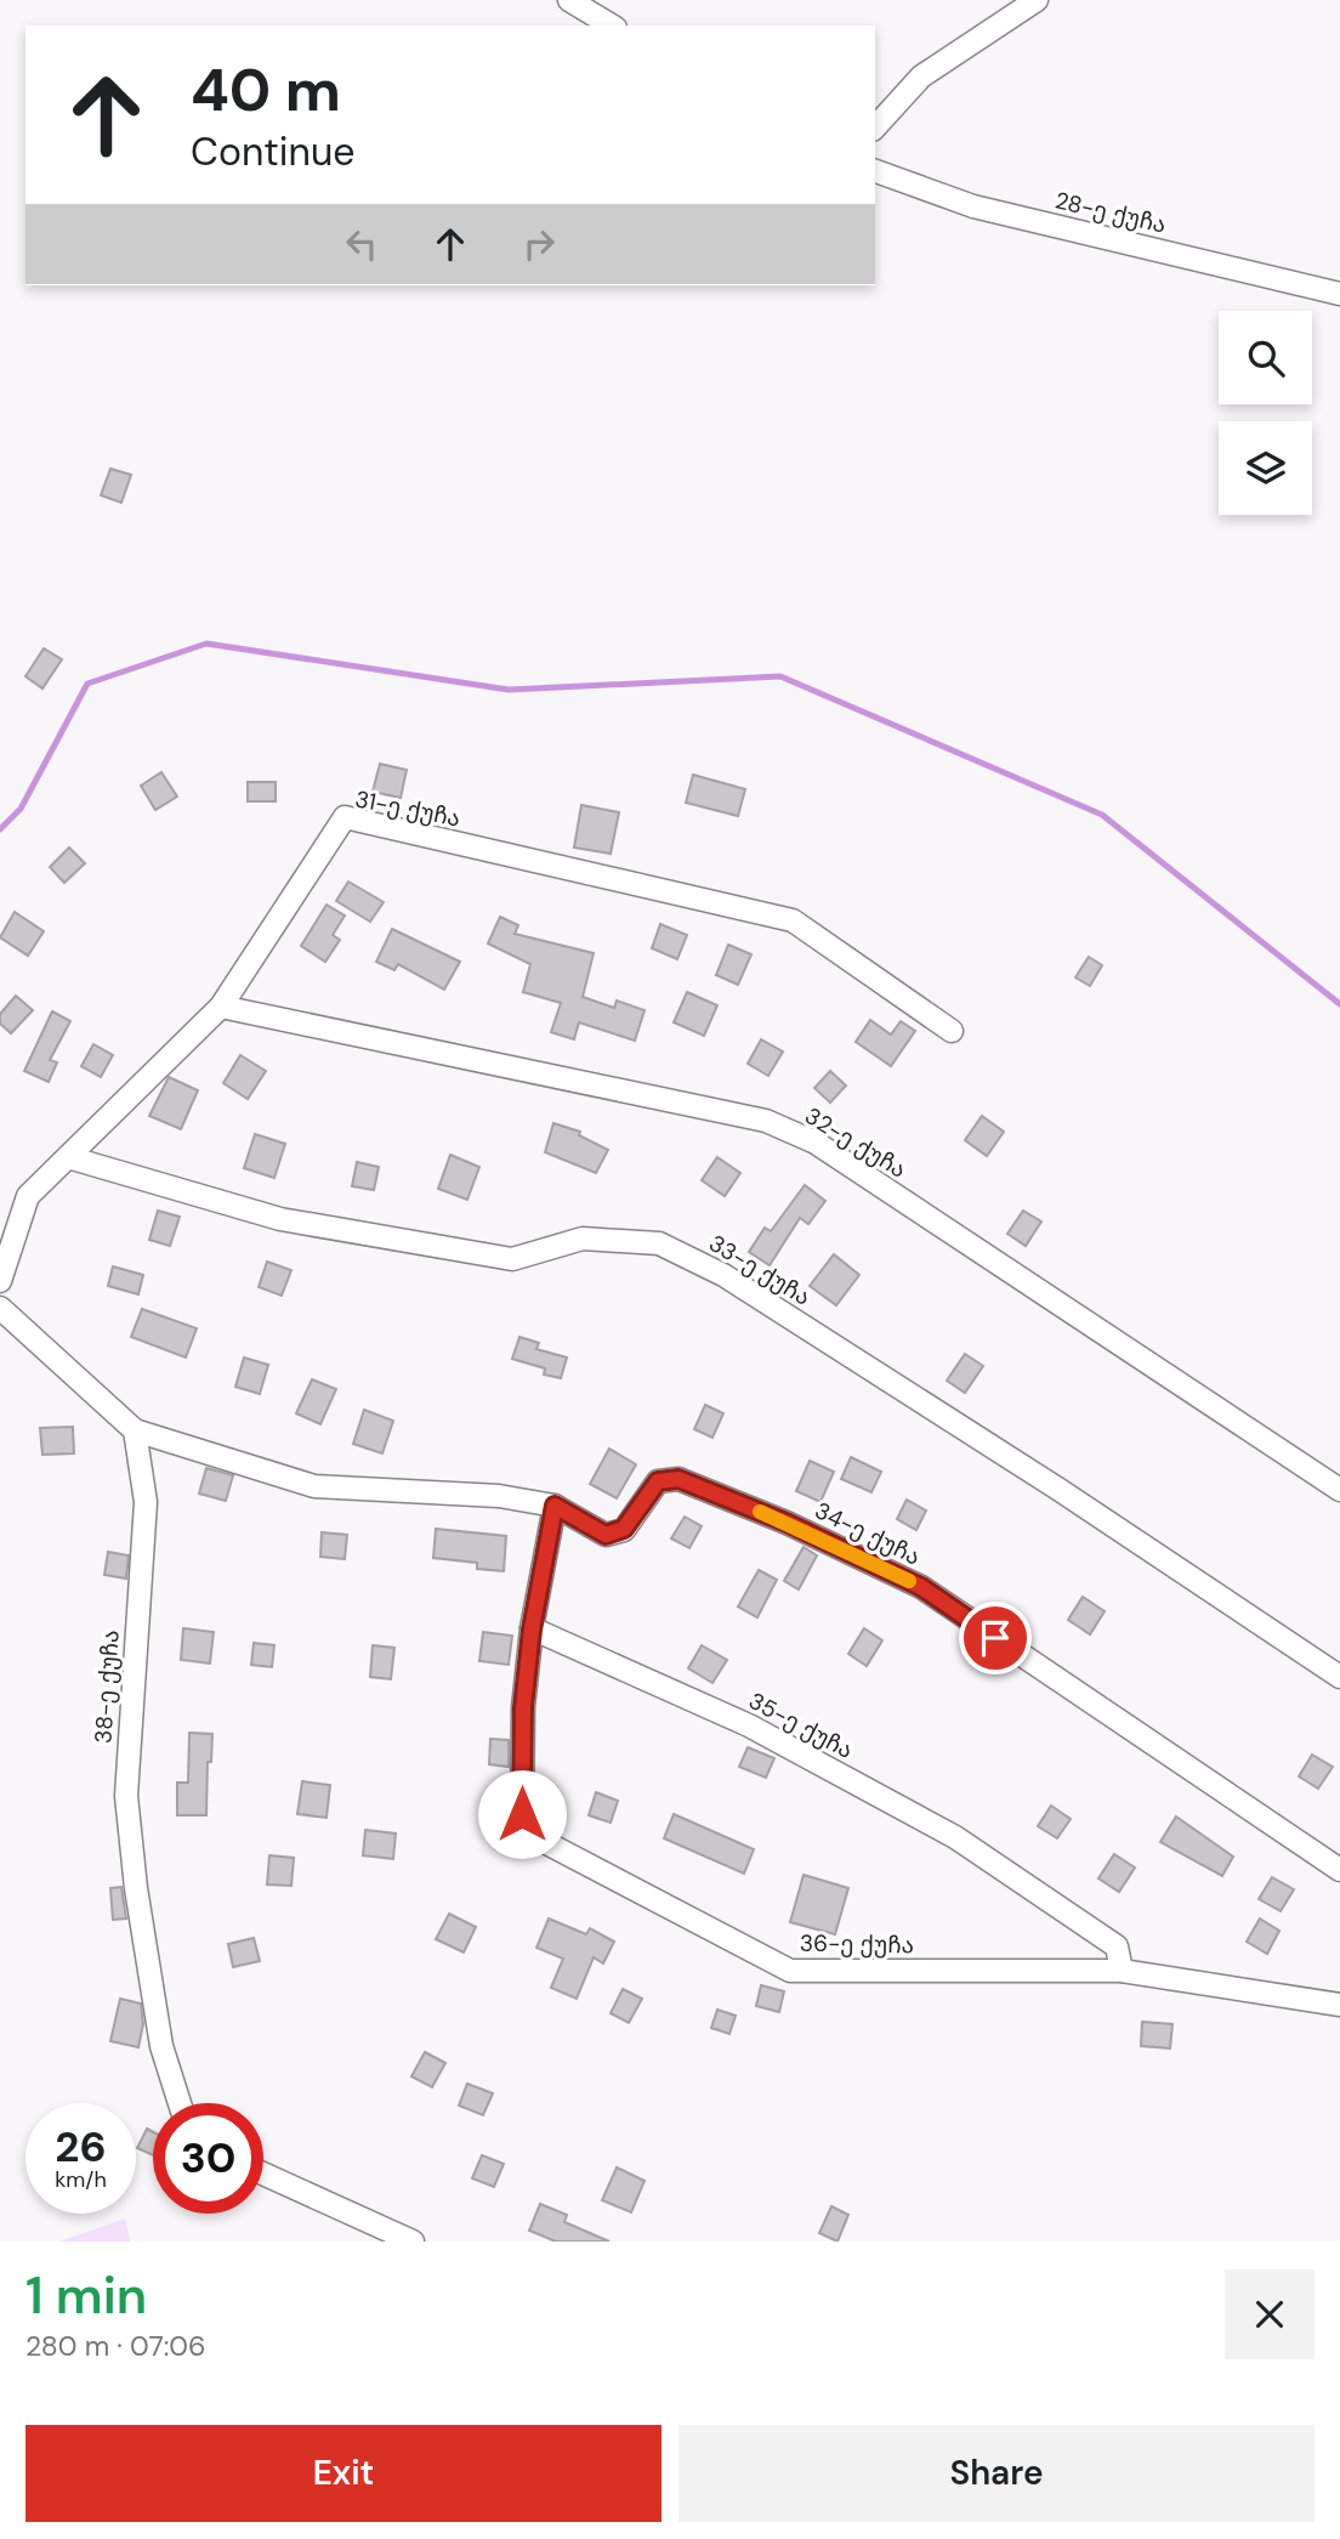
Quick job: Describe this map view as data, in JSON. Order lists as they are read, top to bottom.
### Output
{
  "streets": {
    "street": [
      "28-ე ქუჩა",
      "31-ე ქუჩა",
      "32-ე ქუჩა",
      "33-ე ქუჩა",
      "34-ე ქუჩა",
      "38-ე ქუჩა",
      "35-ე ქუჩა",
      "36-ე ქუჩა"
    ]
  },
  "crossings": [
    ["31-ე ქუჩა", "32-ე ქუჩა"],
    ["31-ე ქუჩა", "33-ე ქუჩა"],
    ["34-ე ქუჩა", "38-ე ქუჩა"],
    ["35-ე ქუჩა", "36-ე ქუჩა"]
  ],
  "page": {
    "turn": ["40 m", "Continue"],
    "speed": "26 km/h",
    "limit": "30",
    "heading": ["1 min", "280 m · 07:06"],
    "buttons": ["Exit", "Share"]
  }
}
